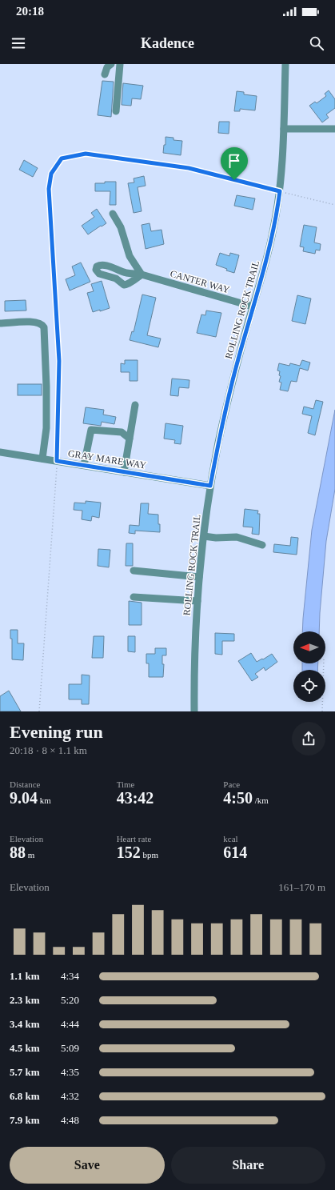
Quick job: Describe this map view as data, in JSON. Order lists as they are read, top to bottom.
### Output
{
  "streets": {
    "street": ["CANTER WAY", "ROLLING ROCK TRAIL", "GRAY MARE WAY"]
  },
  "crossings": [
    ["CANTER WAY", "ROLLING ROCK TRAIL"],
    ["ROLLING ROCK TRAIL", "GRAY MARE WAY"]
  ],
  "north": "left",
  "page": {
    "status": "20:18",
    "header": "Kadence",
    "heading": ["Evening run", "20:18 · 8 × 1.1 km"],
    "stats": [
      ["Distance", "9.04 km"],
      ["Time", "43:42"],
      ["Pace", "4:50 /km"],
      ["Elevation", "88 m"],
      ["Heart rate", "152 bpm"],
      ["kcal", "614"]
    ],
    "chart": ["Elevation", "161–170 m"],
    "list": [
      {
        "name": "1.1 km",
        "note": "4:34"
      },
      {
        "name": "2.3 km",
        "note": "5:20"
      },
      {
        "name": "3.4 km",
        "note": "4:44"
      },
      {
        "name": "4.5 km",
        "note": "5:09"
      },
      {
        "name": "5.7 km",
        "note": "4:35"
      },
      {
        "name": "6.8 km",
        "note": "4:32"
      },
      {
        "name": "7.9 km",
        "note": "4:48"
      }
    ],
    "buttons": ["Save", "Share"]
  }
}
